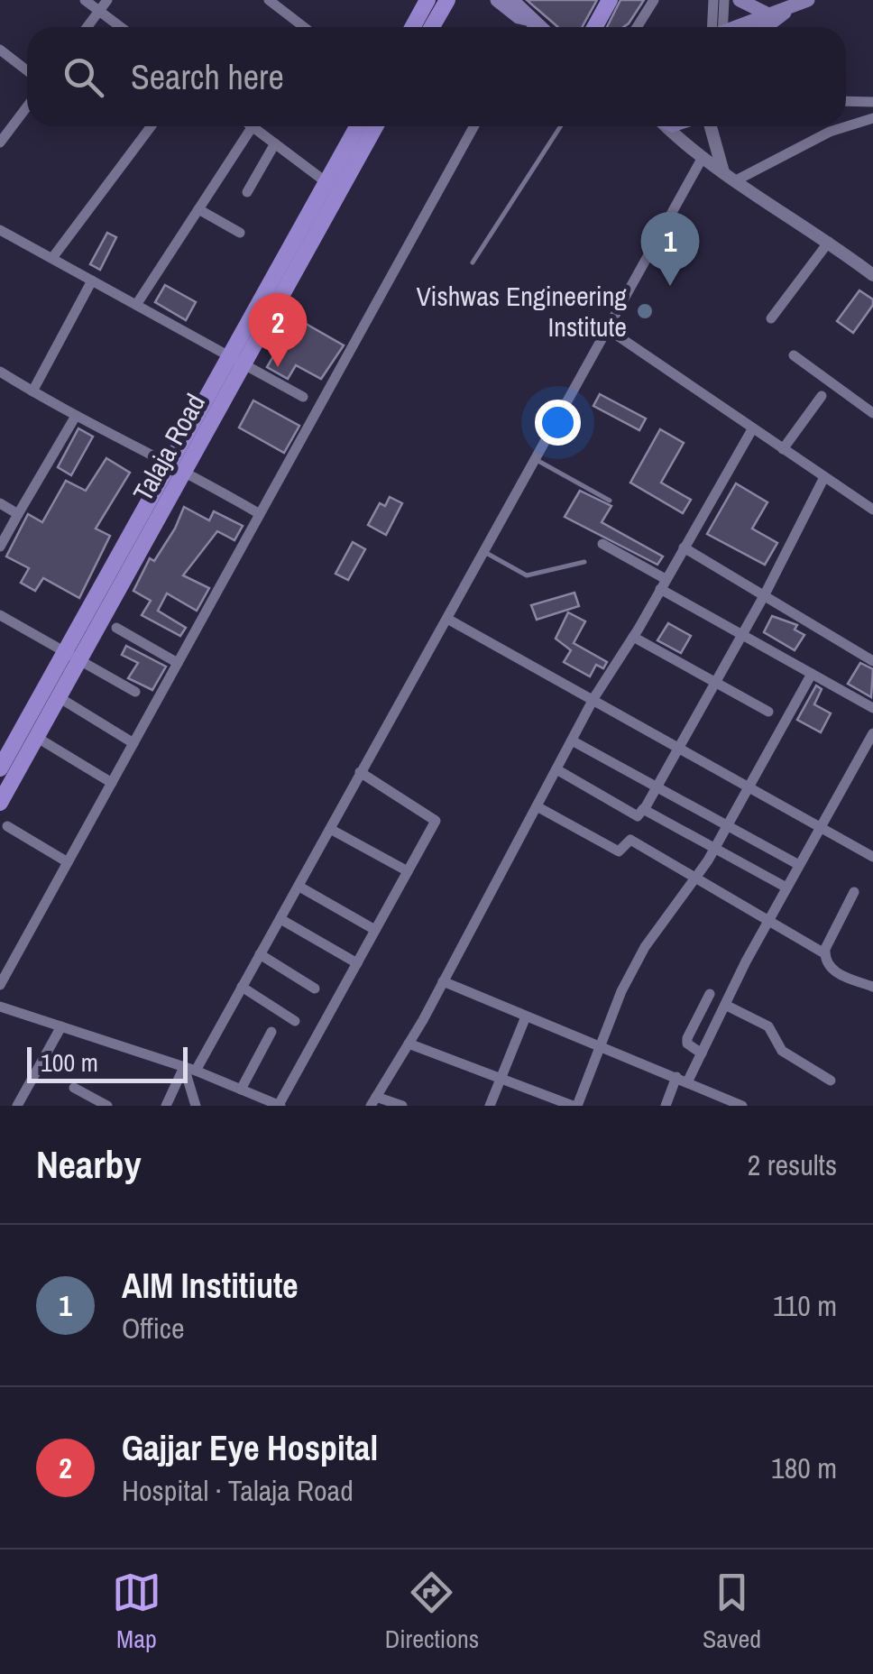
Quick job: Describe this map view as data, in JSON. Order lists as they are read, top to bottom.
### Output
{
  "streets": {
    "main road": ["Talaja Road"]
  },
  "places": ["Vishwas Engineering Institute"],
  "scale_bar": "100 m",
  "page": {
    "search": "Search here",
    "pins": ["1", "2"],
    "scale": "100 m",
    "heading": ["Nearby", "2 results"],
    "list": [
      {
        "mark": "1",
        "name": "AIM Institiute",
        "note": "Office",
        "value": "110 m"
      },
      {
        "mark": "2",
        "name": "Gajjar Eye Hospital",
        "note": "Hospital · Talaja Road",
        "value": "180 m"
      }
    ],
    "nav": ["Map", "Directions", "Saved"]
  }
}
